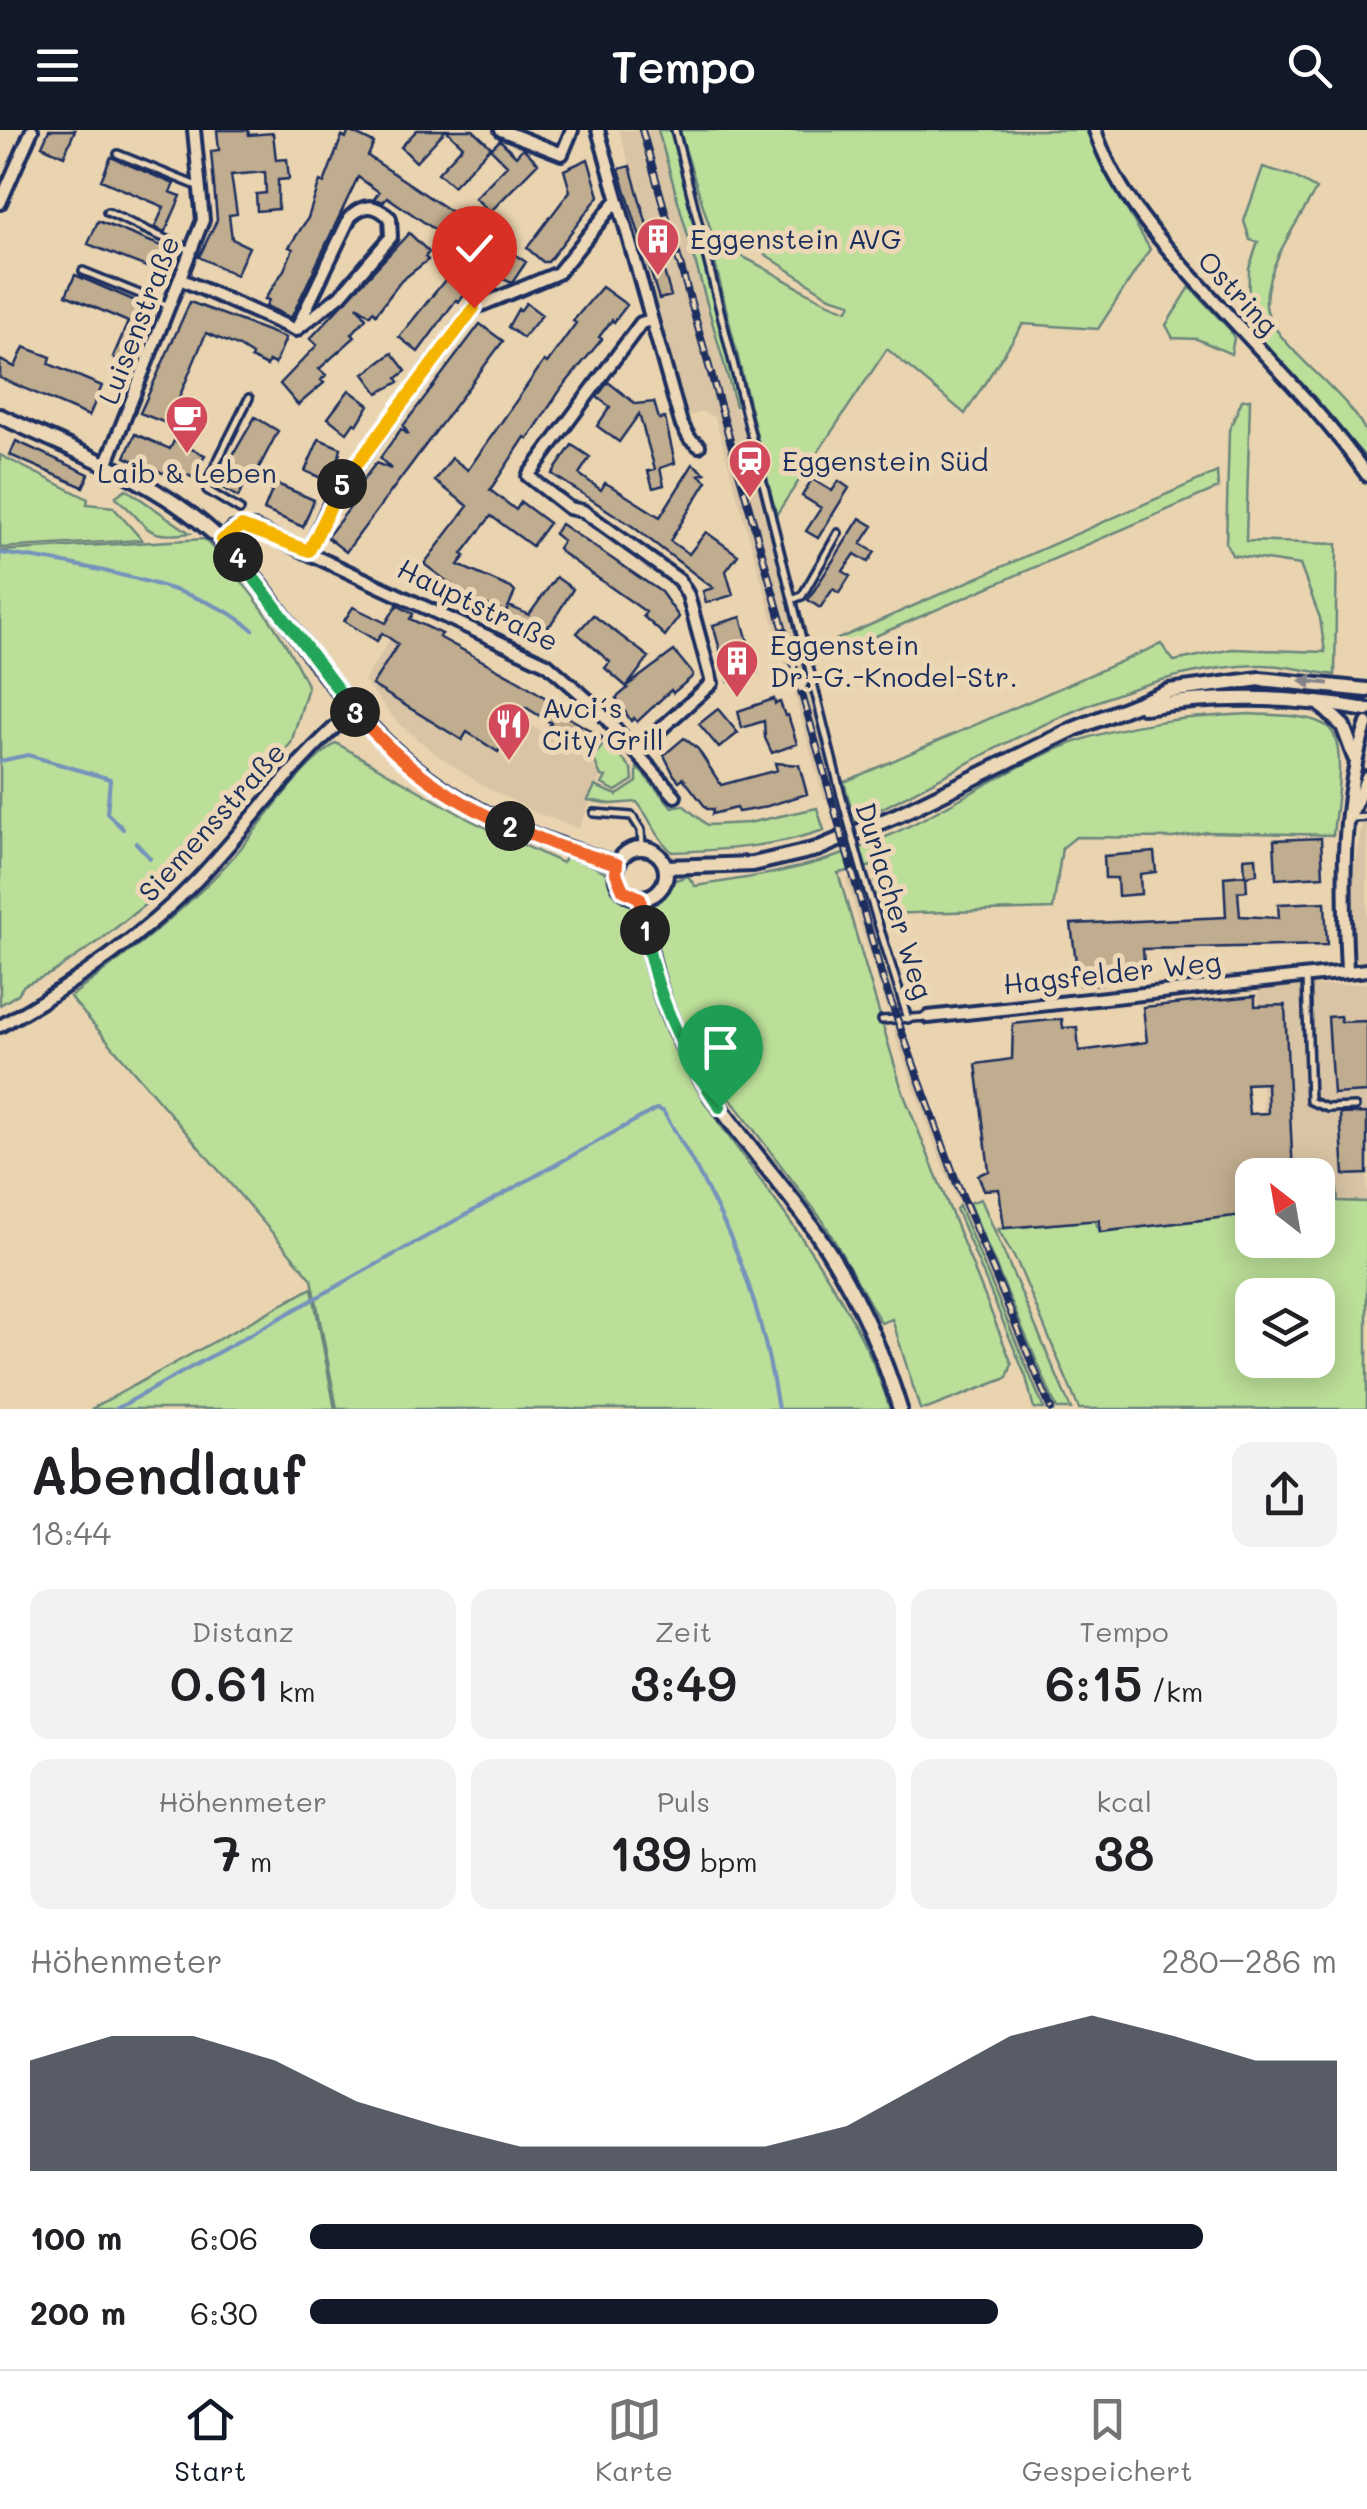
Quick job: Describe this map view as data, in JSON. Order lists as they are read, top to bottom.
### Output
{
  "streets": {
    "street": [
      "Ostring",
      "Luisenstraße",
      "Hauptstraße",
      "Siemensstraße",
      "Hagsfelder Weg"
    ],
    "lane": ["Durlacher Weg"]
  },
  "crossings": [
    ["Durlacher Weg", "Hagsfelder Weg"]
  ],
  "places": {
    "building": ["Eggenstein AVG", "Eggenstein Dr.-G.-Knodel-Str."],
    "cafe": ["Laib & Leben"],
    "station": ["Eggenstein Süd"],
    "restaurant": ["Avci´s City Grill"]
  },
  "north": "top left",
  "page": {
    "header": "Tempo",
    "pins": [
      "5",
      "4",
      "3",
      "2",
      "1"
    ],
    "heading": ["Abendlauf", "18:44"],
    "stats": [
      ["Distanz", "0.61 km"],
      ["Zeit", "3:49"],
      ["Tempo", "6:15 /km"],
      ["Höhenmeter", "7 m"],
      ["Puls", "139 bpm"],
      ["kcal", "38"]
    ],
    "chart": ["Höhenmeter", "280–286 m"],
    "list": [
      {
        "name": "100 m",
        "note": "6:06"
      },
      {
        "name": "200 m",
        "note": "6:30"
      }
    ],
    "tabs": ["Start", "Karte", "Gespeichert"]
  }
}
